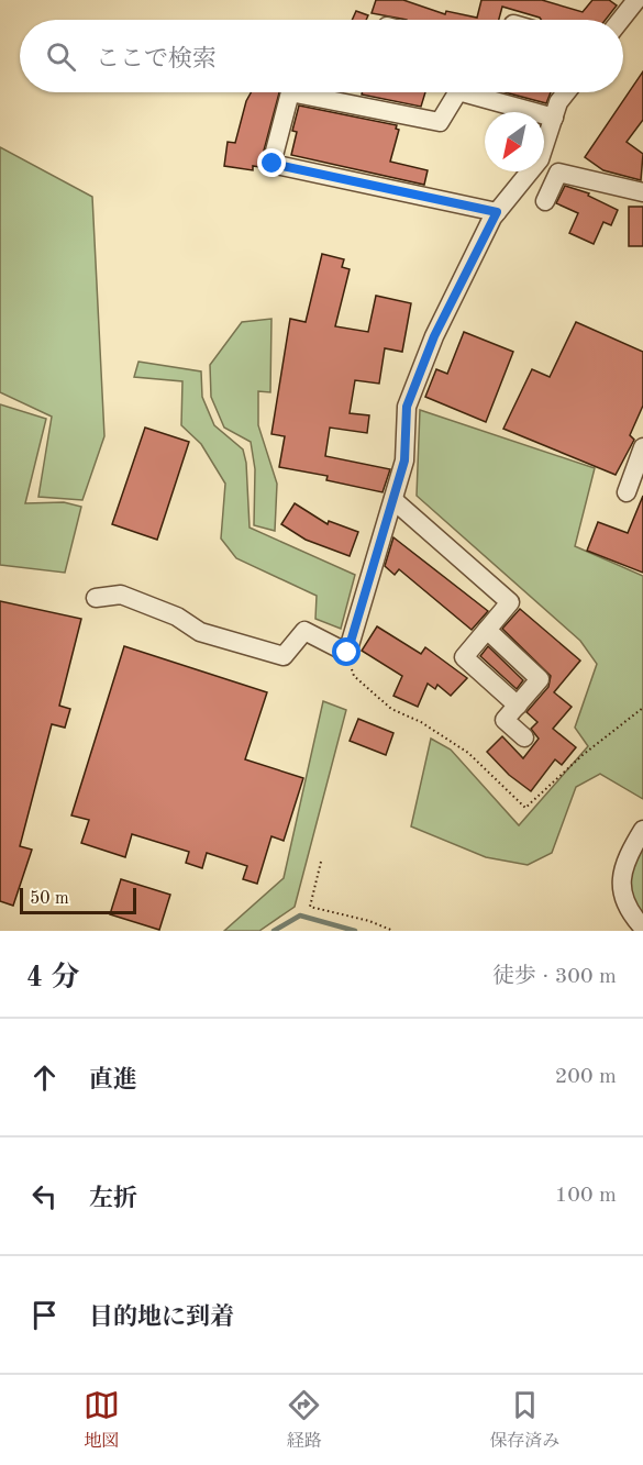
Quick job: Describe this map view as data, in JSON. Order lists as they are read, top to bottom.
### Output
{
  "scale_bar": "50 m",
  "north": "bottom left",
  "page": {
    "search": "ここで検索",
    "scale": "50 m",
    "heading": ["4 分", "徒歩 · 300 m"],
    "list": [
      ["直進", "200 m"],
      ["左折", "100 m"],
      "目的地に到着"
    ],
    "nav": ["地図", "経路", "保存済み"]
  }
}
